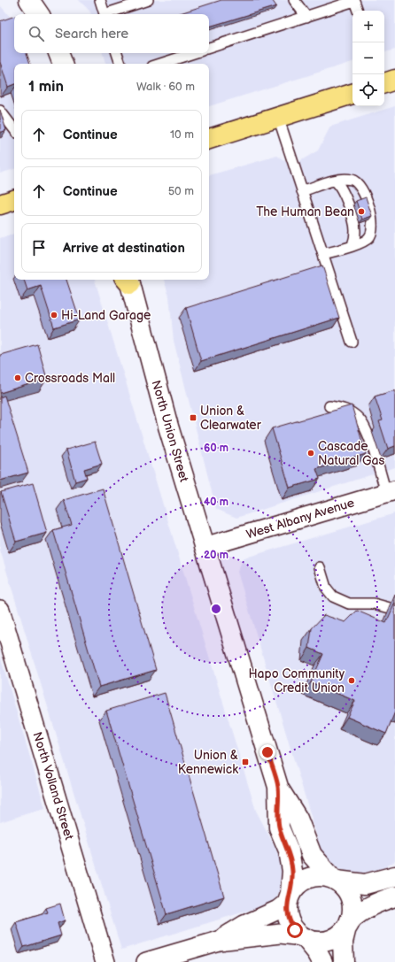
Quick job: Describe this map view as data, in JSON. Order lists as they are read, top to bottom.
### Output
{
  "streets": {
    "main road": ["North Union Street"],
    "street": ["West Albany Avenue", "North Volland Street"]
  },
  "crossings": [
    ["North Union Street", "West Albany Avenue"]
  ],
  "places": {
    "other": [
      "The Human Bean",
      "Hi-Land Garage",
      "Crossroads Mall",
      "Cascade Natural Gas",
      "Hapo Community Credit Union"
    ],
    "transit": ["Union & Clearwater", "Union & Kennewick"]
  },
  "page": {
    "map_buttons": ["+", "−"],
    "search": "Search here",
    "heading": ["1 min", "Walk · 60 m"],
    "list": [
      ["Continue", "10 m"],
      ["Continue", "50 m"],
      "Arrive at destination"
    ]
  },
  "rings": ["60 m", "40 m", "20 m"]
}
